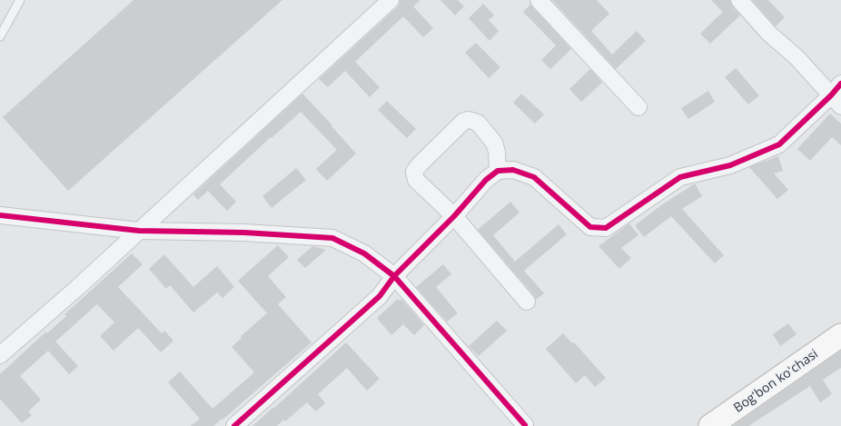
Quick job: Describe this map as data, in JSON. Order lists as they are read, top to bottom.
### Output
{
  "streets": {
    "street": ["Bogʻbon koʻchasi"]
  }
}
